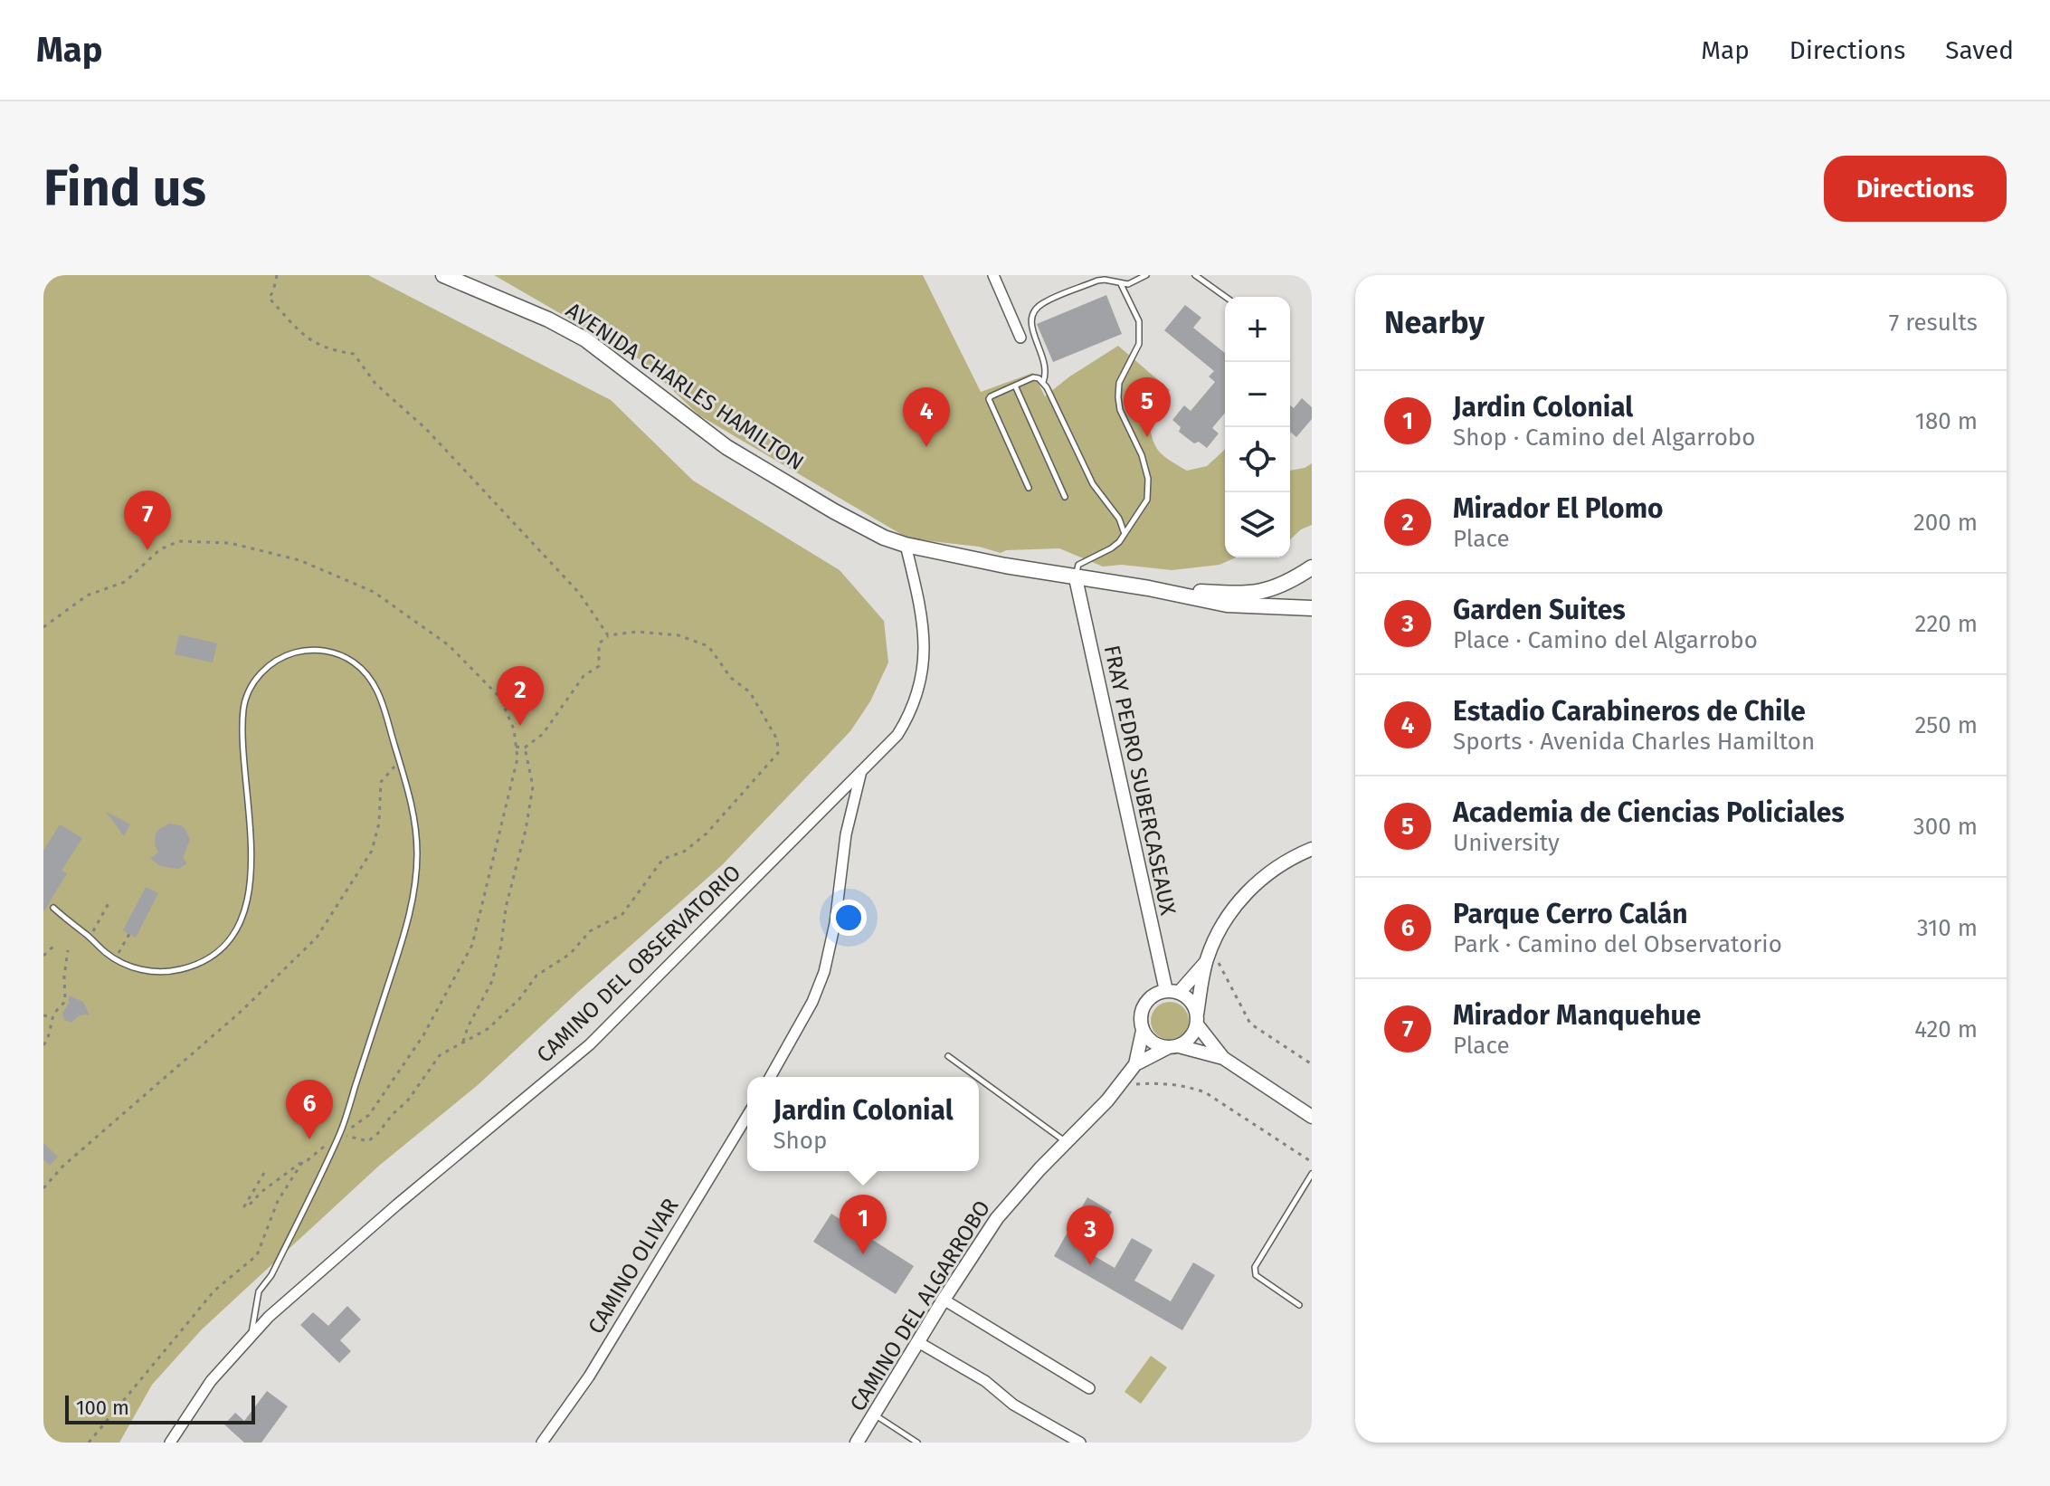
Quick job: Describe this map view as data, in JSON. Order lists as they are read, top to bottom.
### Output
{
  "streets": {
    "main road": ["AVENIDA CHARLES HAMILTON"],
    "street": [
      "FRAY PEDRO SUBERCASEAUX",
      "CAMINO DEL OBSERVATORIO",
      "CAMINO OLIVAR",
      "CAMINO DEL ALGARROBO"
    ]
  },
  "crossings": [
    ["AVENIDA CHARLES HAMILTON", "FRAY PEDRO SUBERCASEAUX"],
    ["AVENIDA CHARLES HAMILTON", "CAMINO DEL OBSERVATORIO"],
    ["FRAY PEDRO SUBERCASEAUX", "CAMINO DEL ALGARROBO"]
  ],
  "scale_bar": "100 m",
  "page": {
    "header": "Map",
    "nav": ["Map", "Directions", "Saved"],
    "buttons": "Directions",
    "title": "Find us",
    "heading": ["Nearby", "7 results"],
    "map_buttons": ["+", "−"],
    "list": [
      {
        "mark": "1",
        "name": "Jardin Colonial",
        "note": "Shop · Camino del Algarrobo",
        "value": "180 m"
      },
      {
        "mark": "2",
        "name": "Mirador El Plomo",
        "note": "Place",
        "value": "200 m"
      },
      {
        "mark": "3",
        "name": "Garden Suites",
        "note": "Place · Camino del Algarrobo",
        "value": "220 m"
      },
      {
        "mark": "4",
        "name": "Estadio Carabineros de Chile",
        "note": "Sports · Avenida Charles Hamilton",
        "value": "250 m"
      },
      {
        "mark": "5",
        "name": "Academia de Ciencias Policiales",
        "note": "University",
        "value": "300 m"
      },
      {
        "mark": "6",
        "name": "Parque Cerro Calán",
        "note": "Park · Camino del Observatorio",
        "value": "310 m"
      },
      {
        "mark": "7",
        "name": "Mirador Manquehue",
        "note": "Place",
        "value": "420 m"
      }
    ],
    "pins": [
      "5",
      "4",
      "7",
      "2",
      "6",
      "1",
      "3"
    ],
    "popup": ["Jardin Colonial", "Shop"],
    "scale": "100 m"
  }
}
